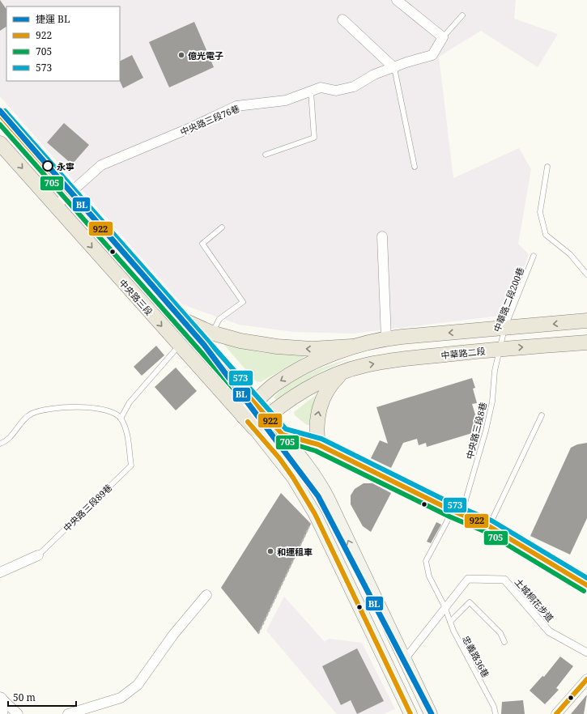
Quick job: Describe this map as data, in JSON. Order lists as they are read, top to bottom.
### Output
{
  "streets": {
    "main road": ["中央路三段", "中華路二段"],
    "street": ["中央路三段76巷", "中央路三段89巷", "土城桐花步道"],
    "lane": ["中華路二段200巷", "中央路三段8巷", "忠義路36巷"]
  },
  "crossings": [
    ["中央路三段76巷", "中央路三段"],
    ["中央路三段", "中華路二段"],
    ["中央路三段", "土城桐花步道"],
    ["中華路二段200巷", "中華路二段"],
    ["中華路二段200巷", "中央路三段8巷"],
    ["中華路二段", "中央路三段8巷"],
    ["中央路三段8巷", "土城桐花步道"],
    ["中央路三段8巷", "忠義路36巷"],
    ["土城桐花步道", "忠義路36巷"]
  ],
  "places": ["億光電子", "永寧", "和運租車"],
  "lines": [
    "metro line BL",
    "transit line 573",
    "transit line 922",
    "transit line 705"
  ],
  "legend": [
    "捷運 BL",
    "922",
    "705",
    "573"
  ],
  "scale_bar": "50 m"
}
